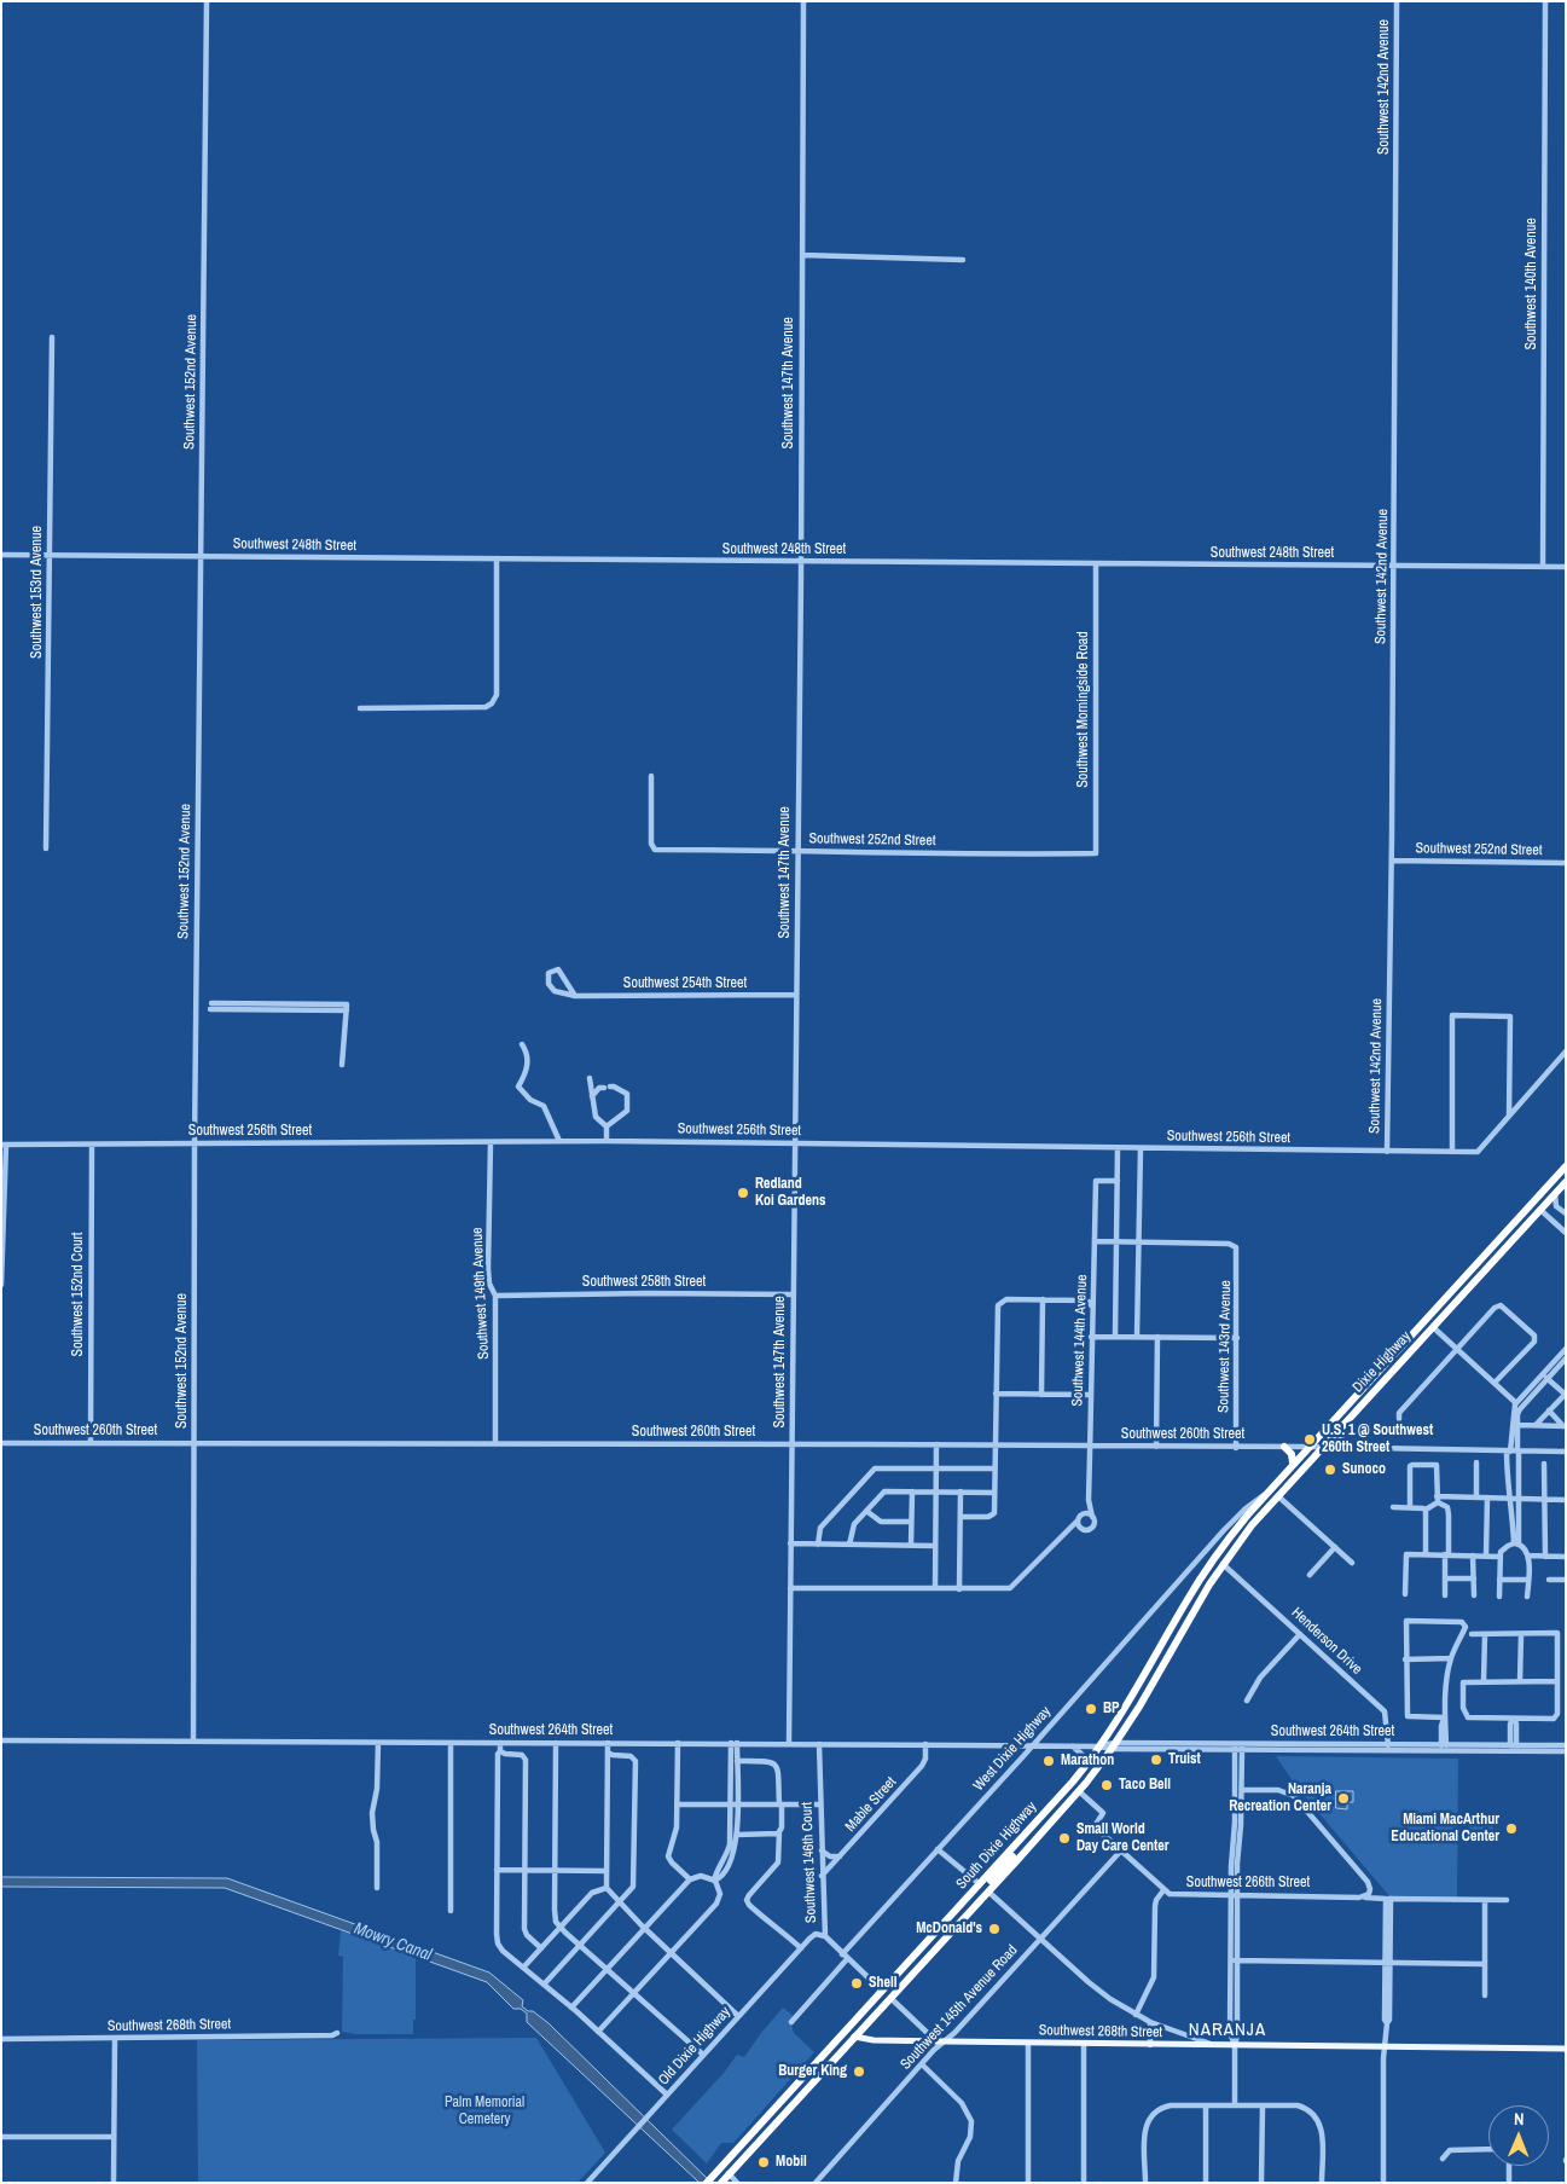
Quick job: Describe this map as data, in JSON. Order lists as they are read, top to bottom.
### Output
{
  "streets": {
    "highway": ["Dixie Highway", "South Dixie Highway"],
    "main road": ["Southwest 268th Street"],
    "street": [
      "Southwest 142nd Avenue",
      "Southwest 140th Avenue",
      "Southwest 152nd Avenue",
      "Southwest 147th Avenue",
      "Southwest 248th Street",
      "Southwest 153rd Avenue",
      "Southwest Morningside Road",
      "Southwest 252nd Street",
      "Southwest 254th Street",
      "Southwest 256th Street",
      "Southwest 258th Street",
      "Southwest 149th Avenue",
      "Southwest 152nd Court",
      "Southwest 144th Avenue",
      "Southwest 143rd Avenue",
      "Southwest 260th Street",
      "Henderson Drive",
      "Southwest 264th Street",
      "West Dixie Highway",
      "Mable Street",
      "Southwest 146th Court",
      "Southwest 266th Street",
      "Southwest 145th Avenue Road",
      "Old Dixie Highway"
    ]
  },
  "crossings": [
    ["Southwest 142nd Avenue", "Southwest 248th Street"],
    ["Southwest 142nd Avenue", "Southwest 252nd Street"],
    ["Southwest 142nd Avenue", "Southwest 256th Street"],
    ["Southwest 140th Avenue", "Southwest 248th Street"],
    ["Southwest 152nd Avenue", "Southwest 248th Street"],
    ["Southwest 152nd Avenue", "Southwest 256th Street"],
    ["Southwest 152nd Avenue", "Southwest 260th Street"],
    ["Southwest 152nd Avenue", "Southwest 264th Street"],
    ["Southwest 147th Avenue", "Southwest 248th Street"],
    ["Southwest 147th Avenue", "Southwest 252nd Street"],
    ["Southwest 147th Avenue", "Southwest 254th Street"],
    ["Southwest 147th Avenue", "Southwest 256th Street"],
    ["Southwest 147th Avenue", "Southwest 258th Street"],
    ["Southwest 147th Avenue", "Southwest 260th Street"],
    ["Southwest 147th Avenue", "Southwest 264th Street"],
    ["Southwest 248th Street", "Southwest 153rd Avenue"],
    ["Southwest 248th Street", "Southwest Morningside Road"],
    ["Southwest Morningside Road", "Southwest 252nd Street"],
    ["Southwest 256th Street", "Southwest 149th Avenue"],
    ["Southwest 256th Street", "Southwest 152nd Court"],
    ["Southwest 258th Street", "Southwest 149th Avenue"],
    ["Southwest 149th Avenue", "Southwest 260th Street"],
    ["Southwest 152nd Court", "Southwest 260th Street"],
    ["Southwest 144th Avenue", "Southwest 260th Street"],
    ["Southwest 143rd Avenue", "Southwest 260th Street"],
    ["Dixie Highway", "Southwest 260th Street"],
    ["Dixie Highway", "Henderson Drive"],
    ["Dixie Highway", "West Dixie Highway"],
    ["Dixie Highway", "South Dixie Highway"],
    ["Henderson Drive", "Southwest 264th Street"],
    ["Henderson Drive", "South Dixie Highway"],
    ["Southwest 264th Street", "West Dixie Highway"],
    ["Southwest 264th Street", "Mable Street"],
    ["Southwest 264th Street", "South Dixie Highway"],
    ["Southwest 264th Street", "Southwest 146th Court"],
    ["West Dixie Highway", "South Dixie Highway"],
    ["West Dixie Highway", "Southwest 146th Court"],
    ["Mable Street", "Southwest 146th Court"],
    ["South Dixie Highway", "Southwest 146th Court"],
    ["South Dixie Highway", "Southwest 266th Street"],
    ["South Dixie Highway", "Southwest 268th Street"],
    ["Southwest 146th Court", "Old Dixie Highway"],
    ["Southwest 266th Street", "Southwest 145th Avenue Road"],
    ["Southwest 145th Avenue Road", "Southwest 268th Street"]
  ],
  "districts": ["NARANJA"],
  "water": ["Mowry Canal"],
  "parks": ["Palm Memorial Cemetery"],
  "places": [
    "Redland Koi Gardens",
    "U.S. 1 @ Southwest 260th Street",
    "Sunoco",
    "BP",
    "Truist",
    "Marathon",
    "Taco Bell",
    "Naranja Recreation Center",
    "Miami MacArthur Educational Center",
    "Small World Day Care Center",
    "McDonald's",
    "Shell",
    "Burger King",
    "Mobil"
  ],
  "north": "top"
}
